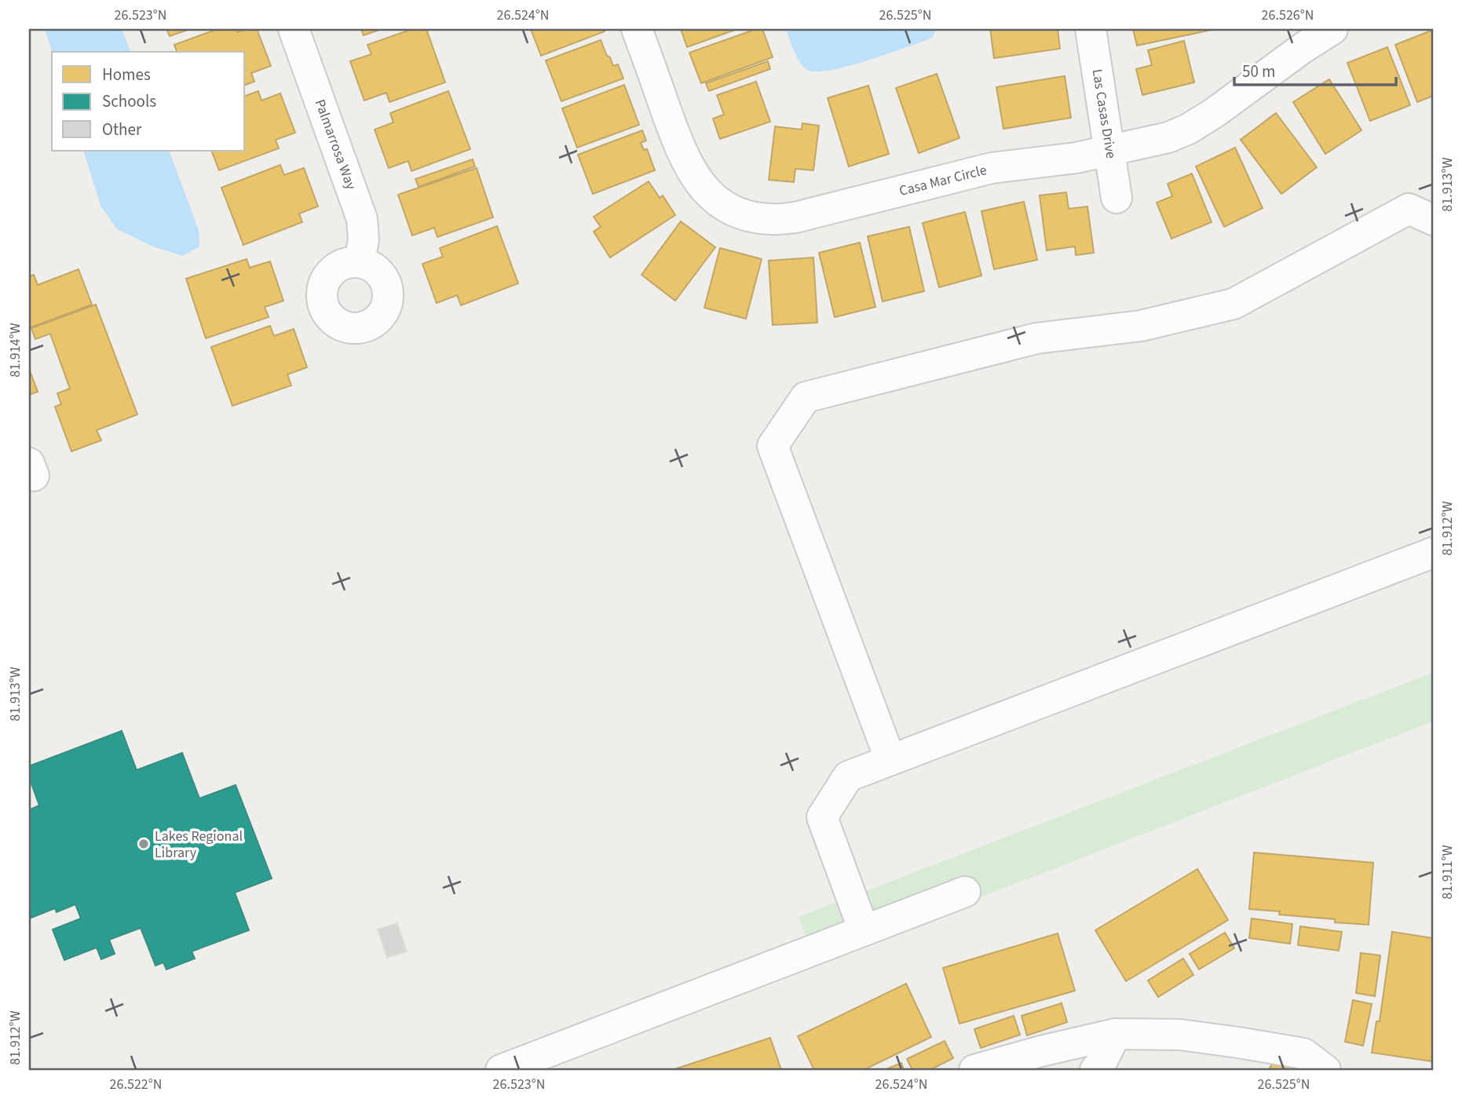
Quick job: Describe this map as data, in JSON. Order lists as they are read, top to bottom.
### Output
{
  "streets": {
    "street": ["Las Casas Drive", "Palmarrosa Way", "Casa Mar Circle"]
  },
  "crossings": [
    ["Las Casas Drive", "Casa Mar Circle"]
  ],
  "places": ["Lakes Regional Library"],
  "legend": ["Homes", "Schools", "Other"],
  "scale_bar": "50 m",
  "coordinates": [
    "26.523°N",
    "26.524°N",
    "26.525°N",
    "26.526°N",
    "81.913°W",
    "81.914°W",
    "81.912°W",
    "81.911°W",
    "26.522°N"
  ]
}
